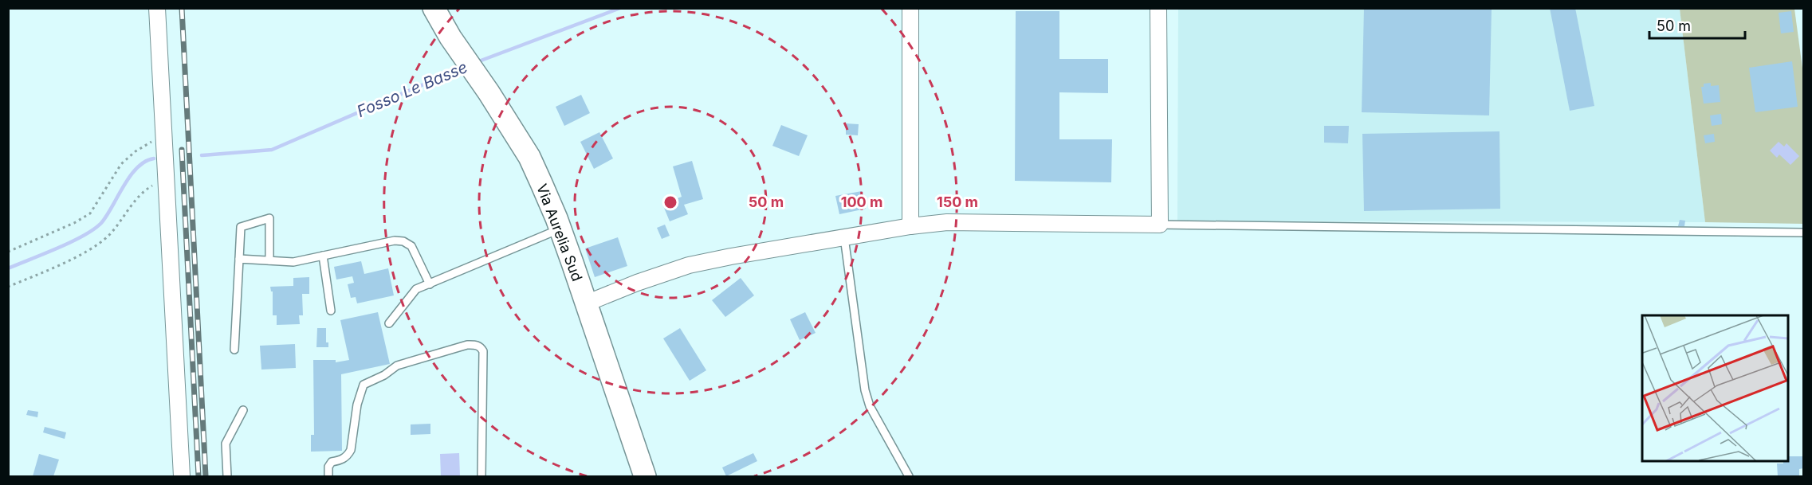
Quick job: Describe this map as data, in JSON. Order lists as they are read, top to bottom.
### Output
{
  "streets": {
    "main road": ["Via Aurelia Sud"]
  },
  "water": ["Fosso Le Basse"],
  "scale_bar": "50 m",
  "rings": ["50 m", "100 m", "150 m"]
}
